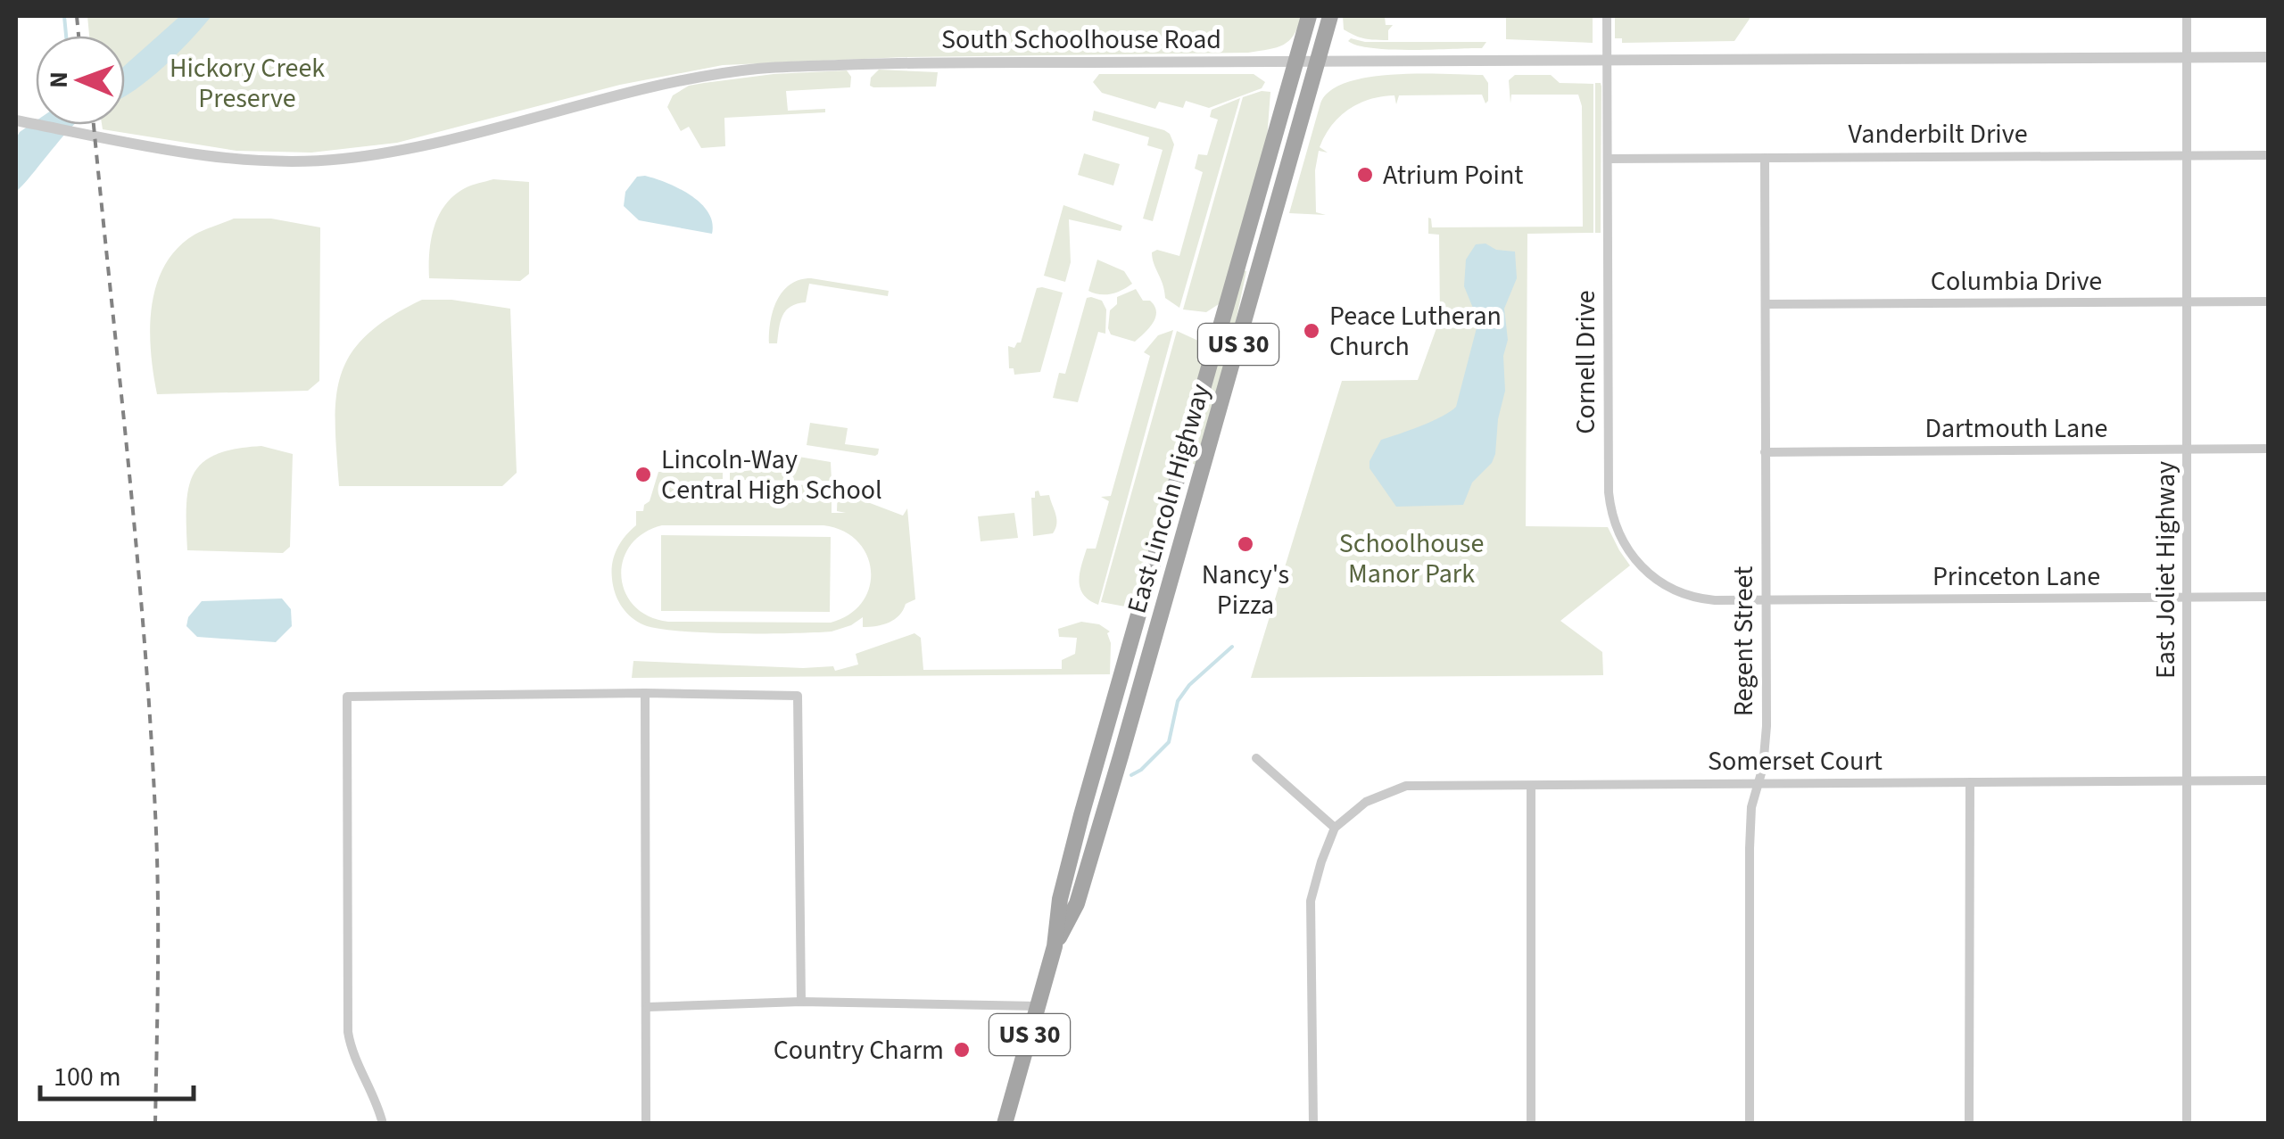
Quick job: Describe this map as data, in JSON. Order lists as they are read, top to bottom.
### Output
{
  "streets": {
    "main road": ["US 30", "East Lincoln Highway"],
    "street": [
      "South Schoolhouse Road",
      "Vanderbilt Drive",
      "Columbia Drive",
      "Cornell Drive",
      "Dartmouth Lane",
      "East Joliet Highway",
      "Princeton Lane",
      "Regent Street",
      "Somerset Court"
    ]
  },
  "crossings": [
    ["South Schoolhouse Road", "US 30"],
    ["South Schoolhouse Road", "Cornell Drive"],
    ["South Schoolhouse Road", "East Lincoln Highway"],
    ["South Schoolhouse Road", "East Joliet Highway"],
    ["Vanderbilt Drive", "Cornell Drive"],
    ["Vanderbilt Drive", "East Joliet Highway"],
    ["Vanderbilt Drive", "Regent Street"],
    ["Columbia Drive", "East Joliet Highway"],
    ["Columbia Drive", "Regent Street"],
    ["US 30", "East Lincoln Highway"],
    ["Cornell Drive", "Princeton Lane"],
    ["Cornell Drive", "Regent Street"],
    ["Dartmouth Lane", "East Joliet Highway"],
    ["Dartmouth Lane", "Regent Street"],
    ["East Joliet Highway", "Princeton Lane"],
    ["East Joliet Highway", "Somerset Court"],
    ["Princeton Lane", "Regent Street"],
    ["Regent Street", "Somerset Court"]
  ],
  "parks": ["Hickory Creek Preserve", "Schoolhouse Manor Park"],
  "places": [
    "Atrium Point",
    "Peace Lutheran Church",
    "Lincoln-Way Central High School",
    "Nancy's Pizza",
    "Country Charm"
  ],
  "scale_bar": "100 m",
  "north": "left"
}
